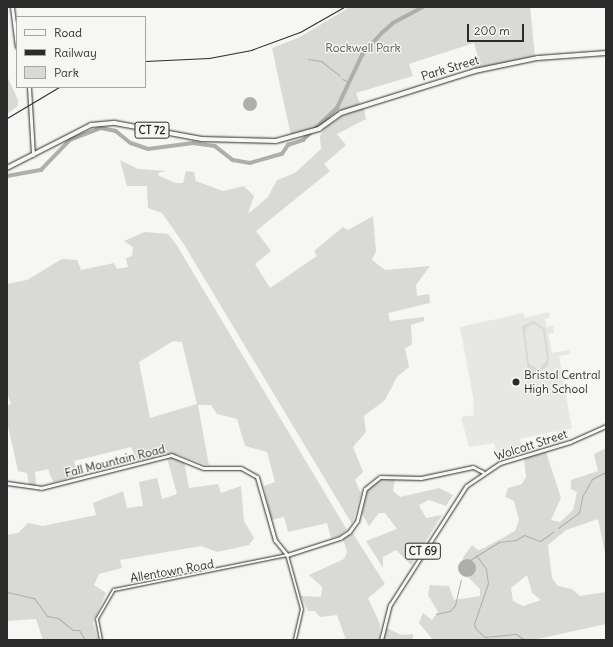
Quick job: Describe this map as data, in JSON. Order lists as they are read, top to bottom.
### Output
{
  "streets": {
    "highway": ["Park Street", "CT 72"],
    "main road": ["Wolcott Street", "Fall Mountain Road", "CT 69"],
    "street": ["Allentown Road"]
  },
  "crossings": [
    ["Park Street", "CT 72"],
    ["Wolcott Street", "Fall Mountain Road"],
    ["Wolcott Street", "CT 69"],
    ["Wolcott Street", "Allentown Road"],
    ["Fall Mountain Road", "Allentown Road"]
  ],
  "parks": ["Rockwell Park"],
  "places": ["Bristol Central High School"],
  "legend": ["Road", "Railway", "Park"],
  "scale_bar": "200 m"
}
